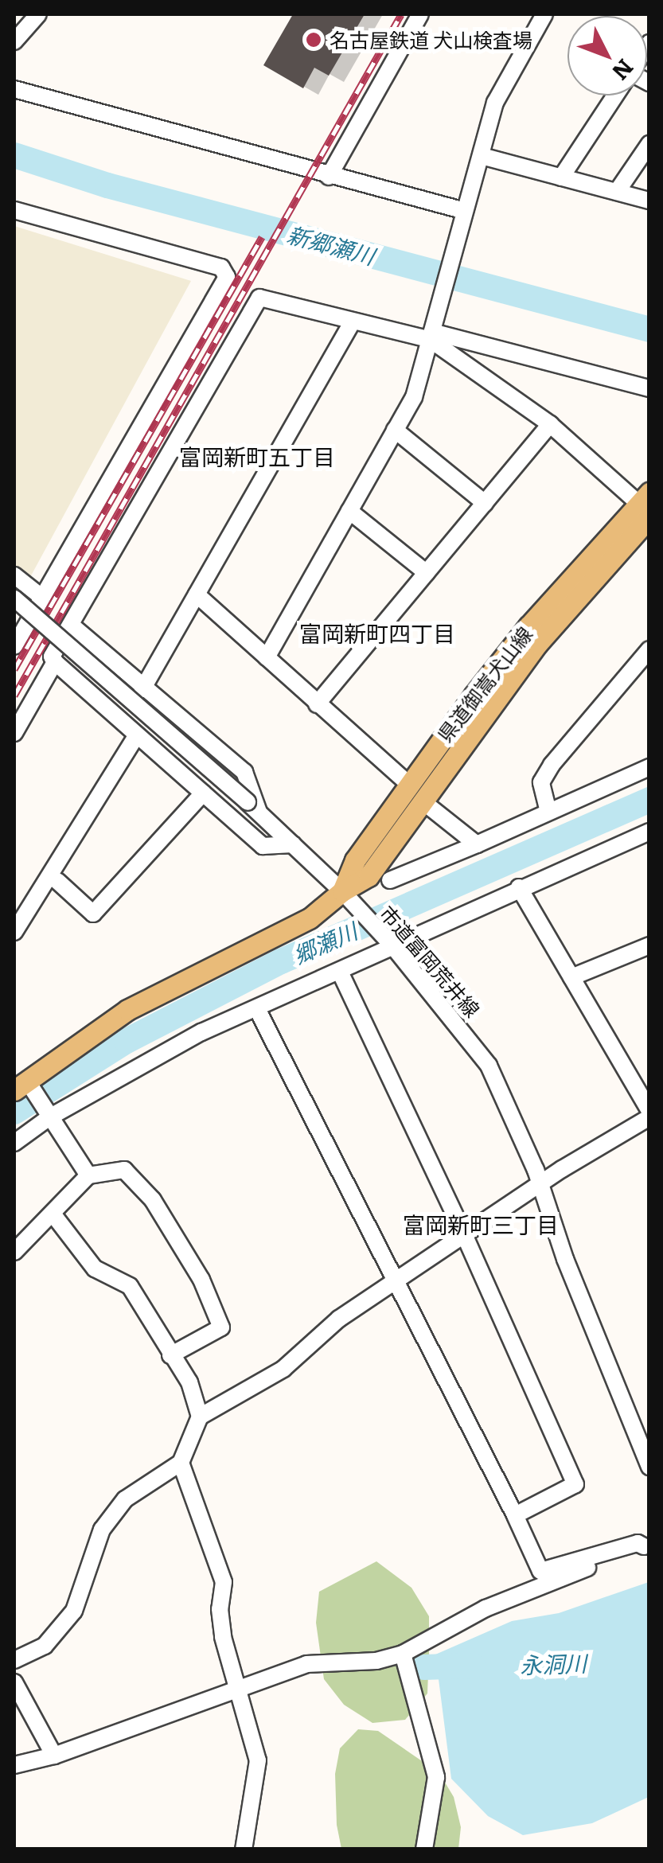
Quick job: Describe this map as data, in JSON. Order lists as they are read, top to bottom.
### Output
{
  "streets": {
    "main road": ["県道御嵩犬山線"],
    "street": ["市道富岡荒井線"]
  },
  "crossings": [
    ["県道御嵩犬山線", "市道富岡荒井線"]
  ],
  "districts": ["富岡新町五丁目", "富岡新町四丁目", "富岡新町三丁目"],
  "water": ["新郷瀬川", "郷瀬川", "永洞川"],
  "places": ["名古屋鉄道 犬山検査場"],
  "north": "bottom right"
}
